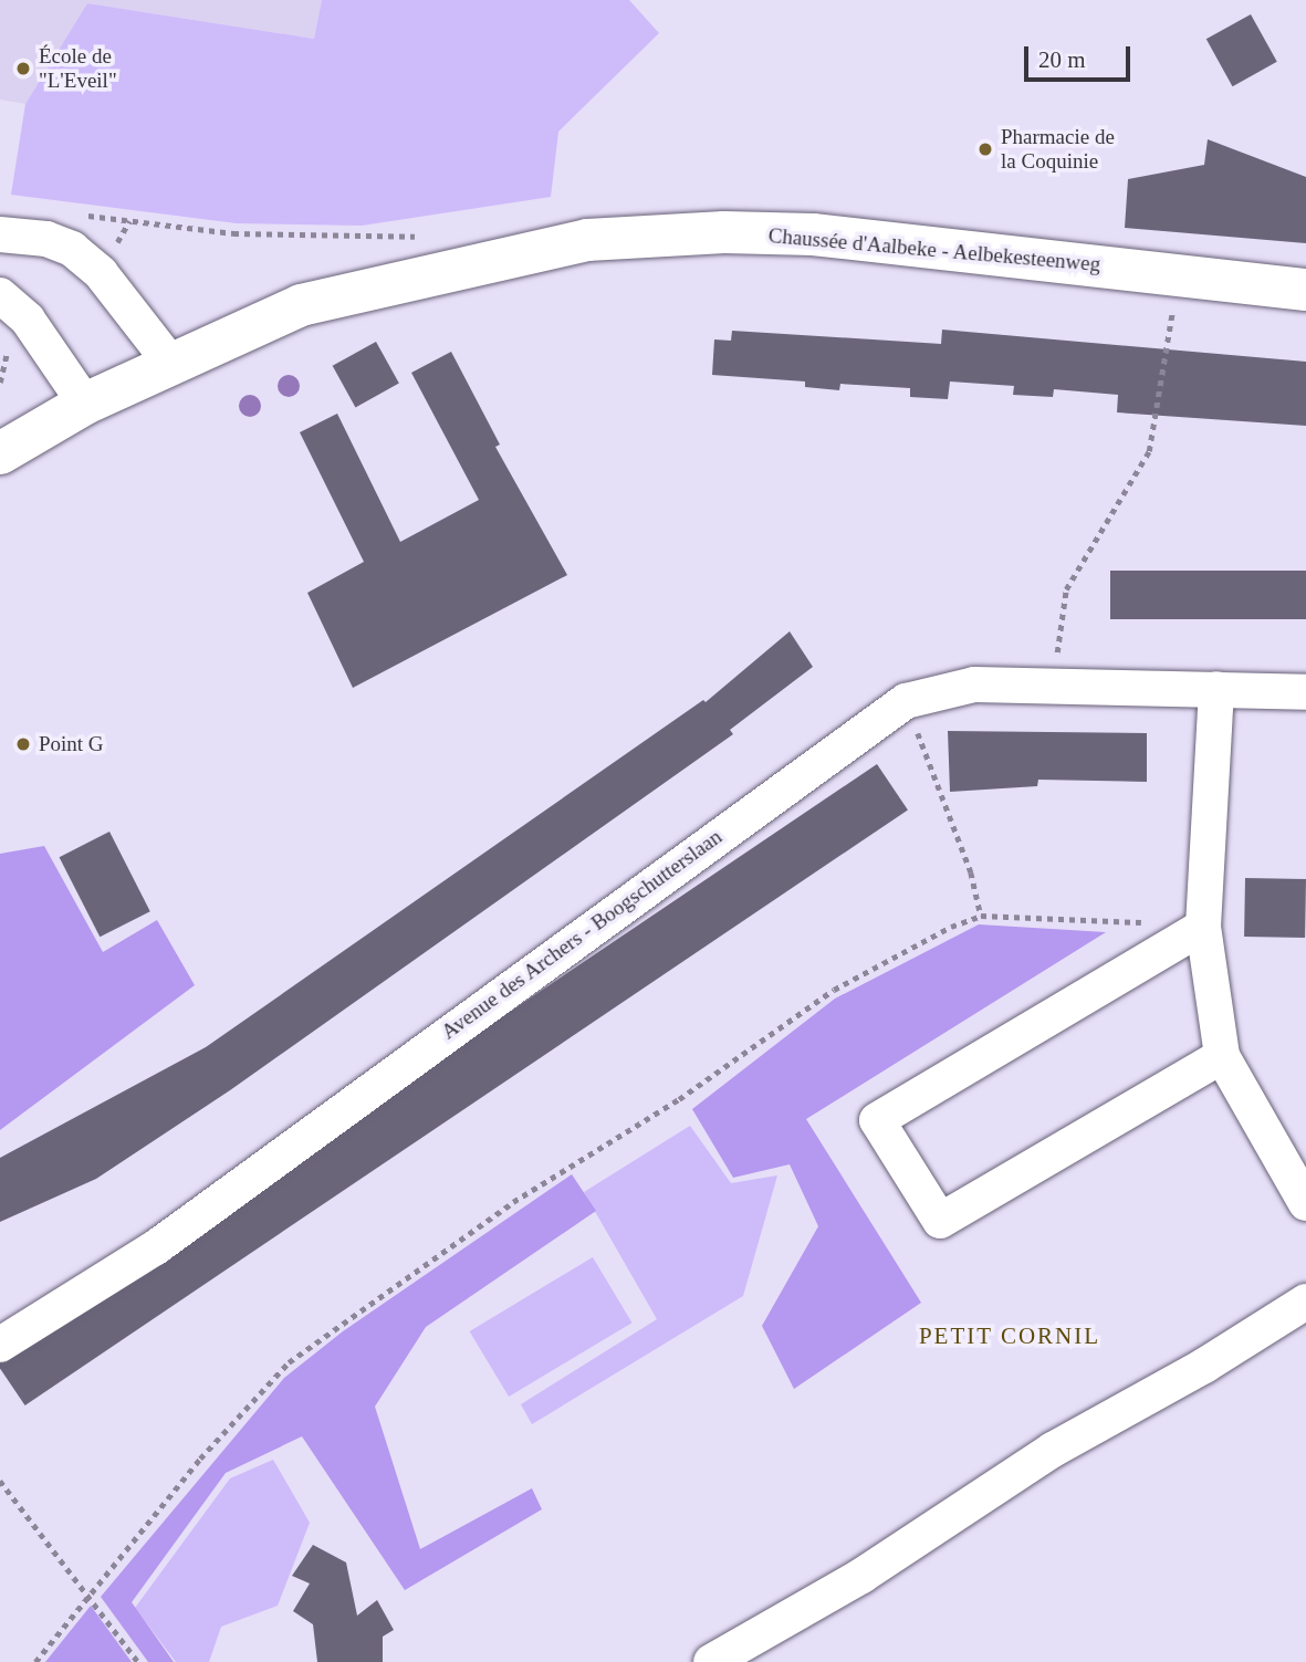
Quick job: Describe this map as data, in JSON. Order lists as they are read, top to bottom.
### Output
{
  "streets": {
    "main road": ["Chaussée d'Aalbeke - Aelbekesteenweg"],
    "street": ["Avenue des Archers - Boogschutterslaan"]
  },
  "districts": ["PETIT CORNIL"],
  "places": ["École de \"L'Eveil\"", "Pharmacie de la Coquinie", "Point G"],
  "scale_bar": "20 m"
}
